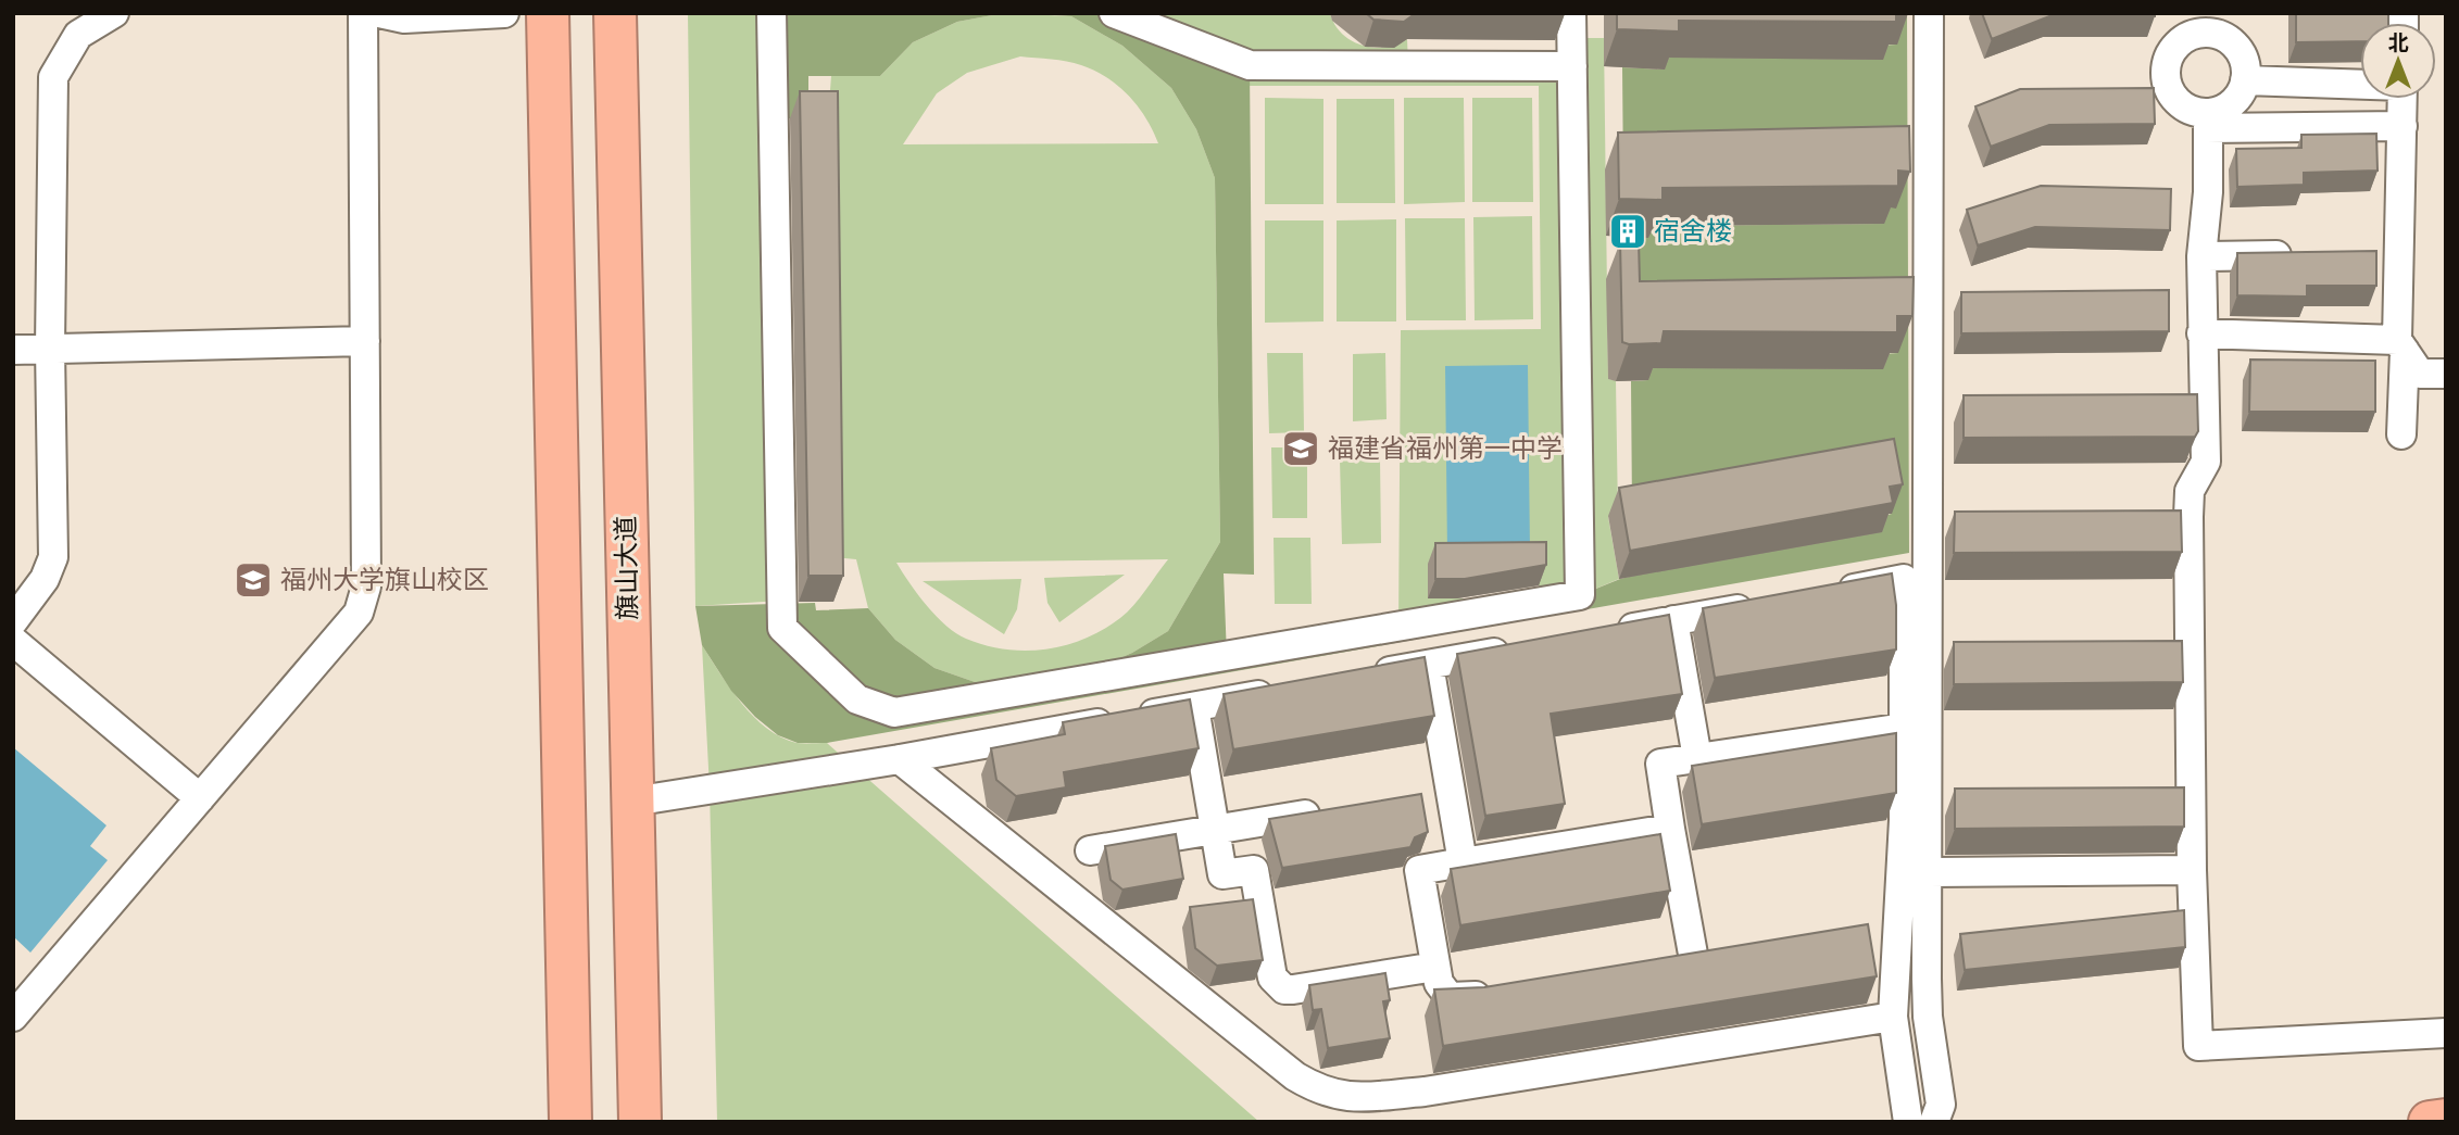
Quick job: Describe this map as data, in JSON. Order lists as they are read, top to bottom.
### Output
{
  "streets": {
    "highway": ["旗山大道"]
  },
  "places": {
    "building": ["宿舍楼"],
    "school or university": ["福建省福州第一中学", "福州大学旗山校区"]
  },
  "north": "top"
}
